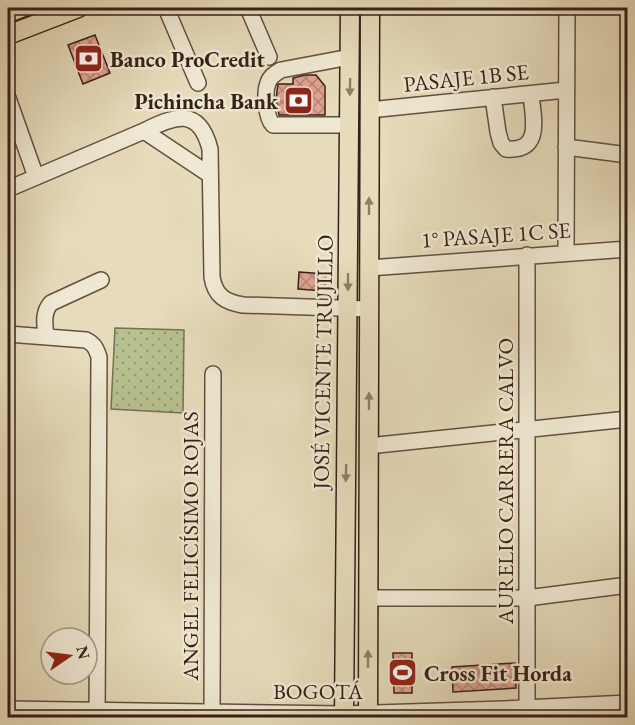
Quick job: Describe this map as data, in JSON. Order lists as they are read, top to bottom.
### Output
{
  "streets": {
    "main road": ["JOSÉ VICENTE TRUJILLO"],
    "street": [
      "PASAJE 1B SE",
      "1° PASAJE 1C SE",
      "AURELIO CARRERA CALVO",
      "ANGEL FELICÍSIMO ROJAS",
      "BOGOTÁ"
    ]
  },
  "crossings": [
    ["PASAJE 1B SE", "JOSÉ VICENTE TRUJILLO"],
    ["1° PASAJE 1C SE", "JOSÉ VICENTE TRUJILLO"],
    ["1° PASAJE 1C SE", "AURELIO CARRERA CALVO"],
    ["JOSÉ VICENTE TRUJILLO", "BOGOTÁ"],
    ["AURELIO CARRERA CALVO", "BOGOTÁ"],
    ["ANGEL FELICÍSIMO ROJAS", "BOGOTÁ"]
  ],
  "places": {
    "bank": ["Banco ProCredit", "Pichincha Bank"],
    "sports": ["Cross Fit Horda"]
  },
  "north": "right"
}
